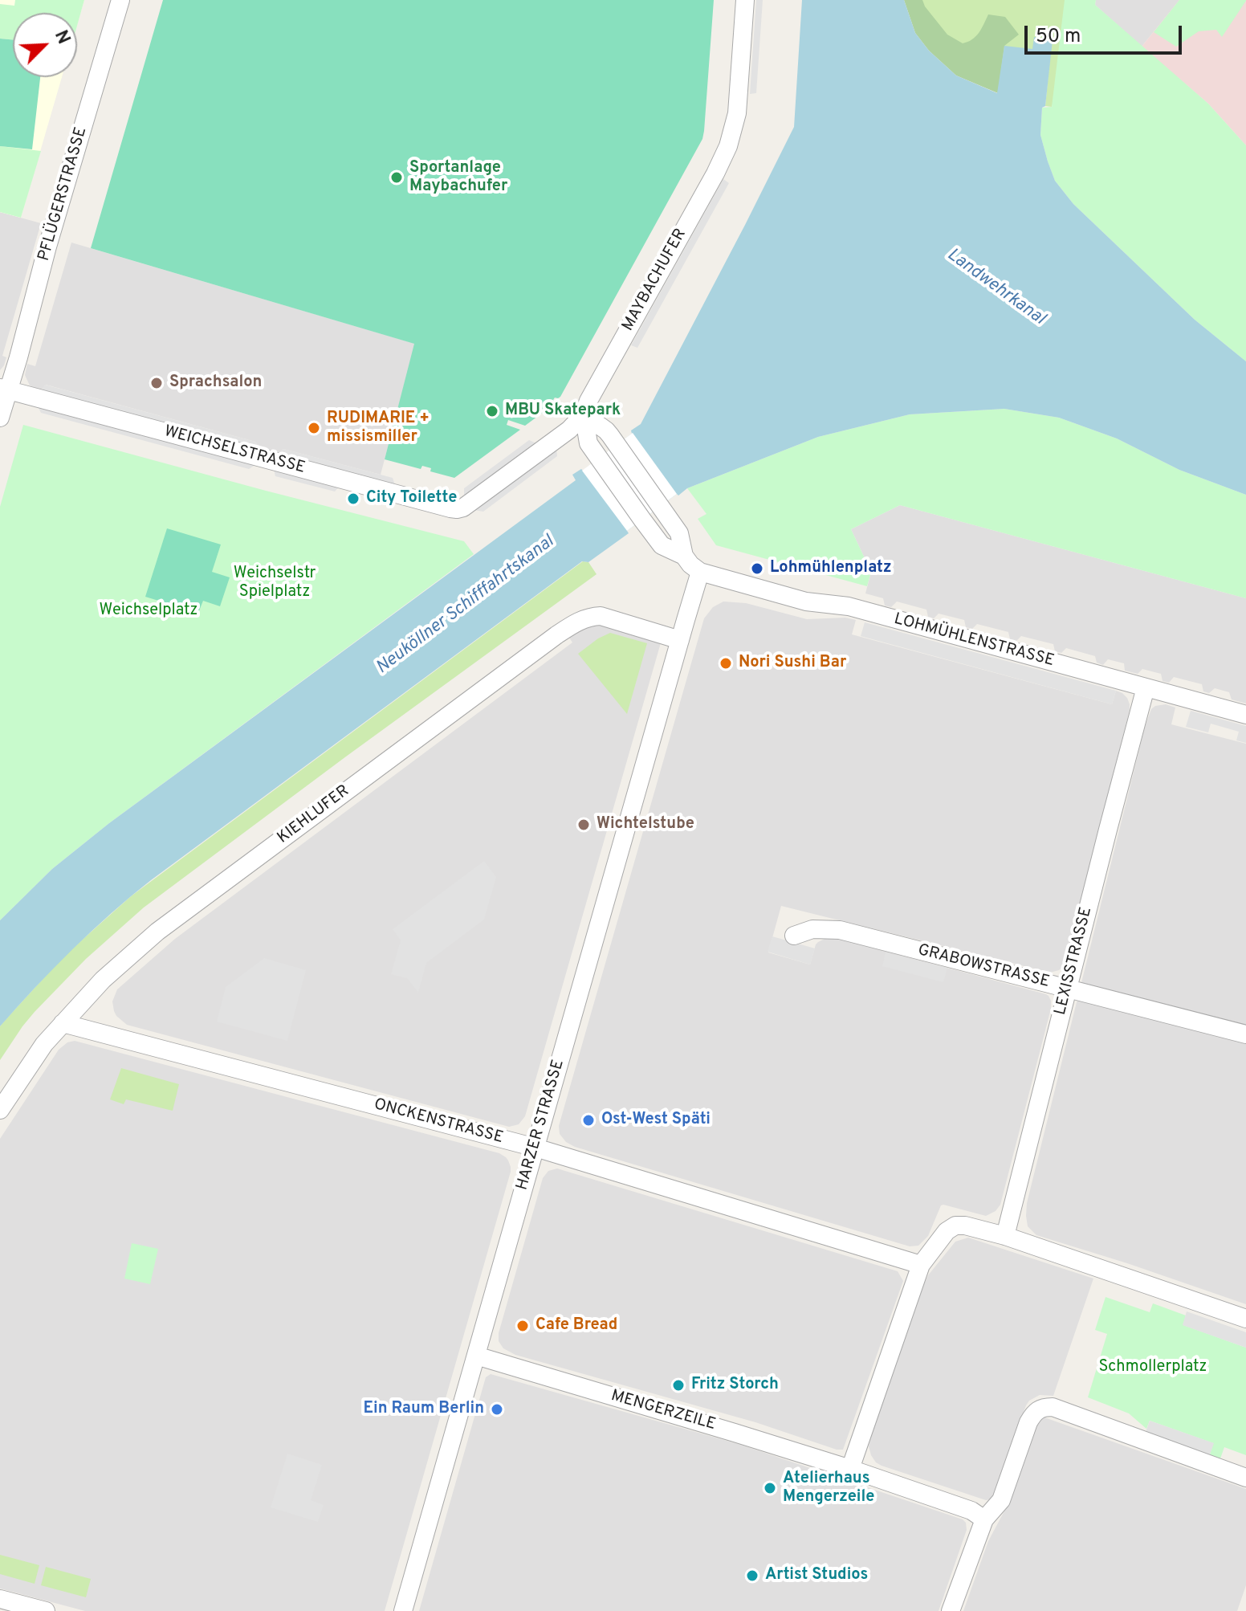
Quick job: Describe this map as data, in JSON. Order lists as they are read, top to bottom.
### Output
{
  "streets": {
    "street": [
      "PFLÜGERSTRASSE",
      "MAYBACHUFER",
      "WEICHSELSTRASSE",
      "LOHMÜHLENSTRASSE",
      "KIEHLUFER",
      "LEXISSTRASSE",
      "GRABOWSTRASSE",
      "ONCKENSTRASSE",
      "HARZER STRASSE",
      "MENGERZEILE"
    ]
  },
  "crossings": [
    ["PFLÜGERSTRASSE", "WEICHSELSTRASSE"],
    ["MAYBACHUFER", "WEICHSELSTRASSE"],
    ["LOHMÜHLENSTRASSE", "LEXISSTRASSE"],
    ["KIEHLUFER", "ONCKENSTRASSE"],
    ["KIEHLUFER", "HARZER STRASSE"],
    ["LEXISSTRASSE", "GRABOWSTRASSE"],
    ["ONCKENSTRASSE", "HARZER STRASSE"],
    ["HARZER STRASSE", "MENGERZEILE"]
  ],
  "water": ["Landwehrkanal", "Neuköllner Schifffahrtskanal"],
  "parks": ["Weichselstr Spielplatz", "Weichselplatz", "Schmollerplatz"],
  "places": [
    "Sportanlage Maybachufer",
    "Sprachsalon",
    "MBU Skatepark",
    "RUDIMARIE + missismiller",
    "City Toilette",
    "Lohmühlenplatz",
    "Nori Sushi Bar",
    "Wichtelstube",
    "Ost-West Späti",
    "Cafe Bread",
    "Fritz Storch",
    "Ein Raum Berlin",
    "Atelierhaus Mengerzeile",
    "Artist Studios"
  ],
  "scale_bar": "50 m",
  "north": "top right"
}
